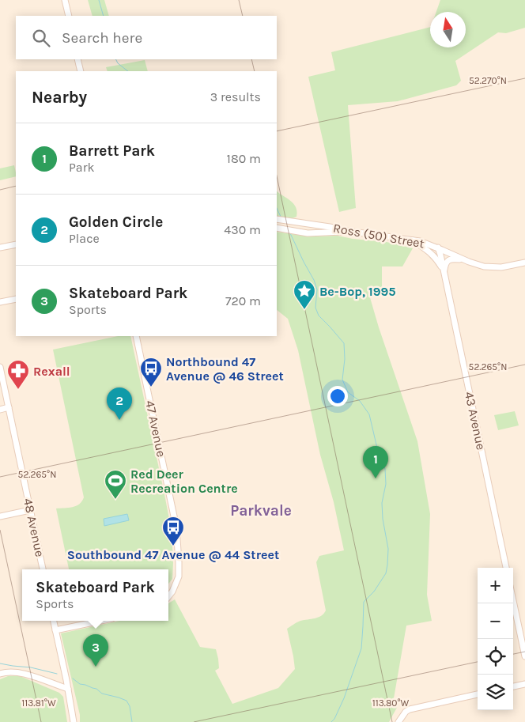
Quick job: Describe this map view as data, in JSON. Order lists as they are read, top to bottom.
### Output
{
  "streets": {
    "street": [
      "Ross (50) Street",
      "43 Avenue",
      "47 Avenue",
      "48 Avenue"
    ]
  },
  "crossings": [
    ["Ross (50) Street", "43 Avenue"]
  ],
  "districts": ["Parkvale"],
  "places": {
    "place": ["Be-Bop, 1995"],
    "bus stop": ["Northbound 47 Avenue @ 46 Street", "Southbound 47 Avenue @ 44 Street"],
    "pharmacy": ["Rexall"],
    "sports": ["Red Deer Recreation Centre"]
  },
  "north": "top",
  "page": {
    "search": "Search here",
    "heading": ["Nearby", "3 results"],
    "list": [
      {
        "mark": "1",
        "name": "Barrett Park",
        "note": "Park",
        "value": "180 m"
      },
      {
        "mark": "2",
        "name": "Golden Circle",
        "note": "Place",
        "value": "430 m"
      },
      {
        "mark": "3",
        "name": "Skateboard Park",
        "note": "Sports",
        "value": "720 m"
      }
    ],
    "pins": ["2", "1", "3"],
    "map_buttons": ["+", "−"],
    "popup": ["Skateboard Park", "Sports"]
  },
  "coordinates": [
    "52.270°N",
    "52.265°N",
    "113.81°W",
    "113.80°W"
  ]
}
